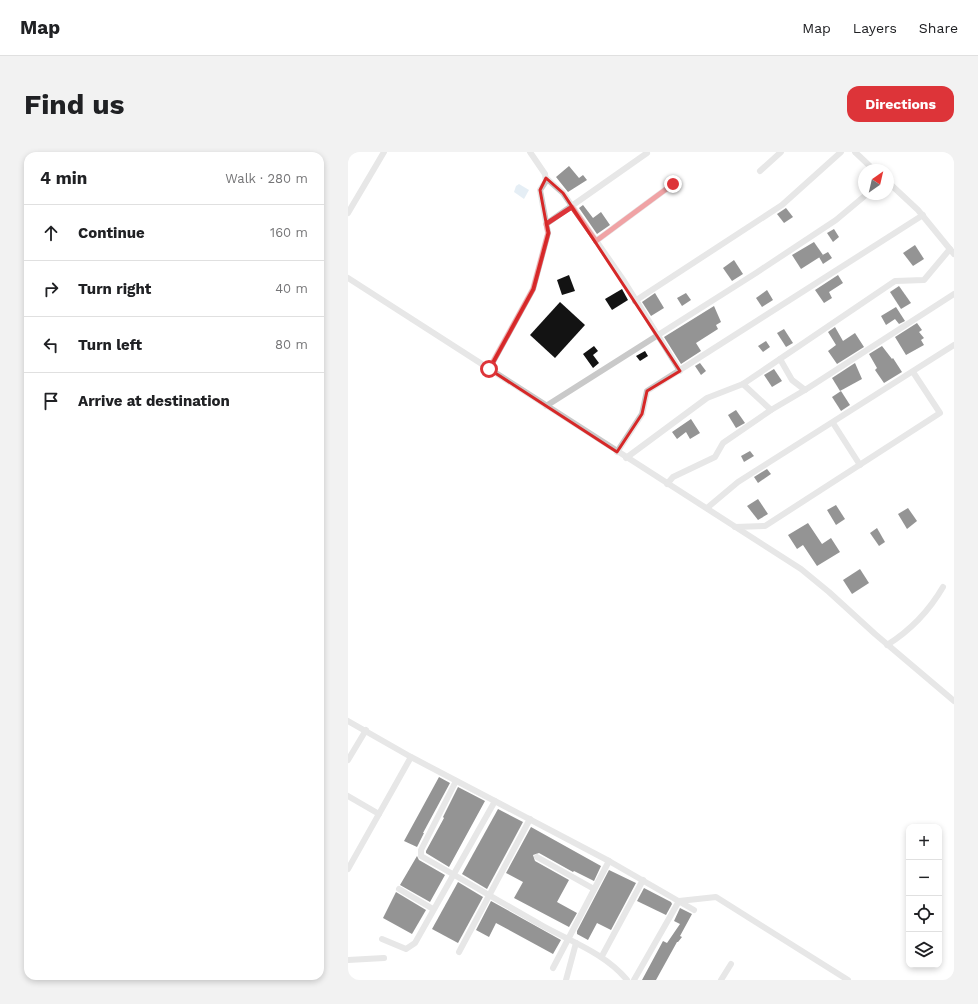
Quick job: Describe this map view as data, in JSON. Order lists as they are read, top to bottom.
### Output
{
  "north": "top right",
  "page": {
    "header": "Map",
    "nav": ["Map", "Layers", "Share"],
    "buttons": "Directions",
    "title": "Find us",
    "heading": ["4 min", "Walk · 280 m"],
    "list": [
      ["Continue", "160 m"],
      ["Turn right", "40 m"],
      ["Turn left", "80 m"],
      "Arrive at destination"
    ],
    "map_buttons": ["+", "−"]
  }
}
